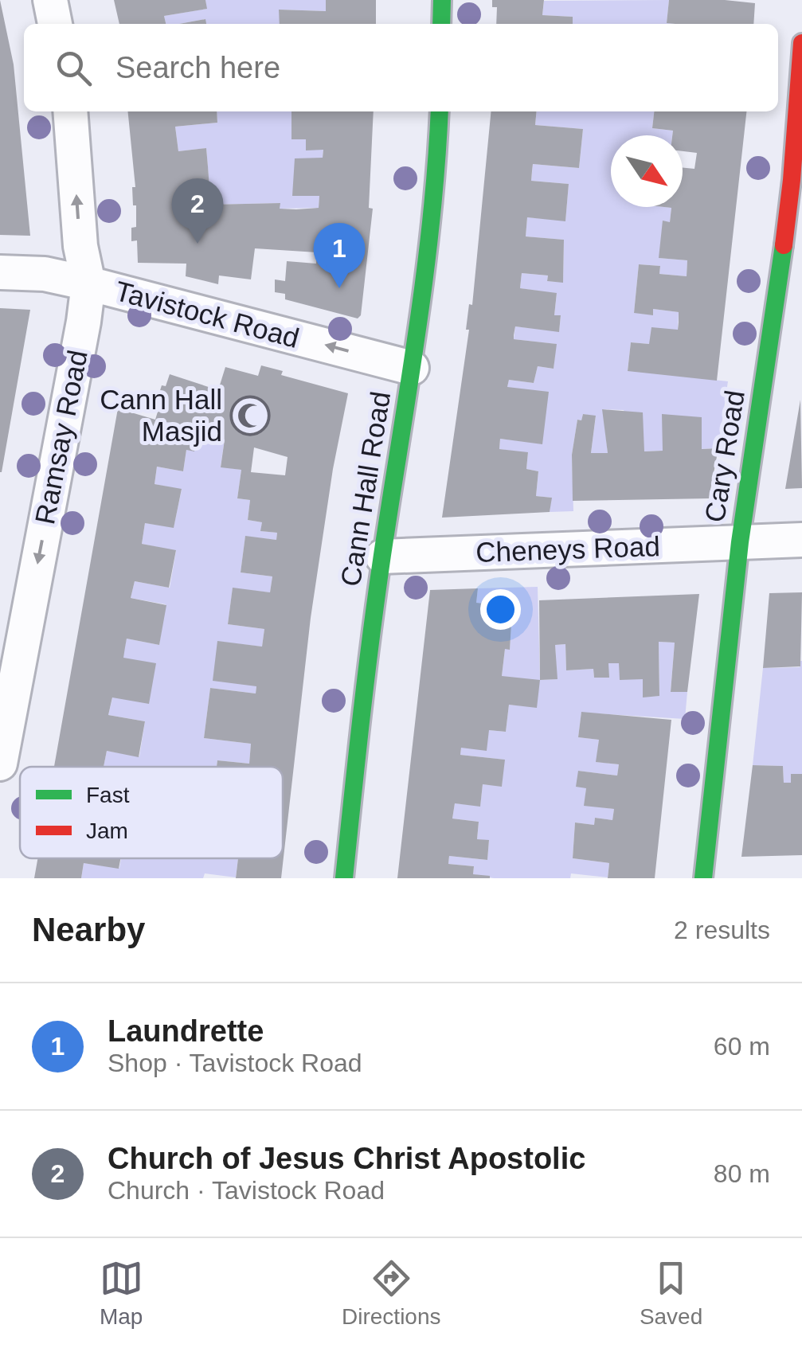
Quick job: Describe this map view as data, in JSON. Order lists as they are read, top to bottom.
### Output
{
  "streets": {
    "street": [
      "Tavistock Road",
      "Ramsay Road",
      "Cary Road",
      "Cann Hall Road",
      "Cheneys Road"
    ]
  },
  "crossings": [
    ["Tavistock Road", "Ramsay Road"],
    ["Tavistock Road", "Cann Hall Road"],
    ["Cary Road", "Cheneys Road"],
    ["Cann Hall Road", "Cheneys Road"]
  ],
  "one_way": ["Tavistock Road"],
  "places": {
    "mosque": ["Cann Hall Masjid"]
  },
  "legend": ["Fast", "Jam"],
  "north": "bottom right",
  "page": {
    "search": "Search here",
    "pins": ["2", "1"],
    "heading": ["Nearby", "2 results"],
    "list": [
      {
        "mark": "1",
        "name": "Laundrette",
        "note": "Shop · Tavistock Road",
        "value": "60 m"
      },
      {
        "mark": "2",
        "name": "Church of Jesus Christ Apostolic",
        "note": "Church · Tavistock Road",
        "value": "80 m"
      }
    ],
    "nav": ["Map", "Directions", "Saved"]
  }
}
